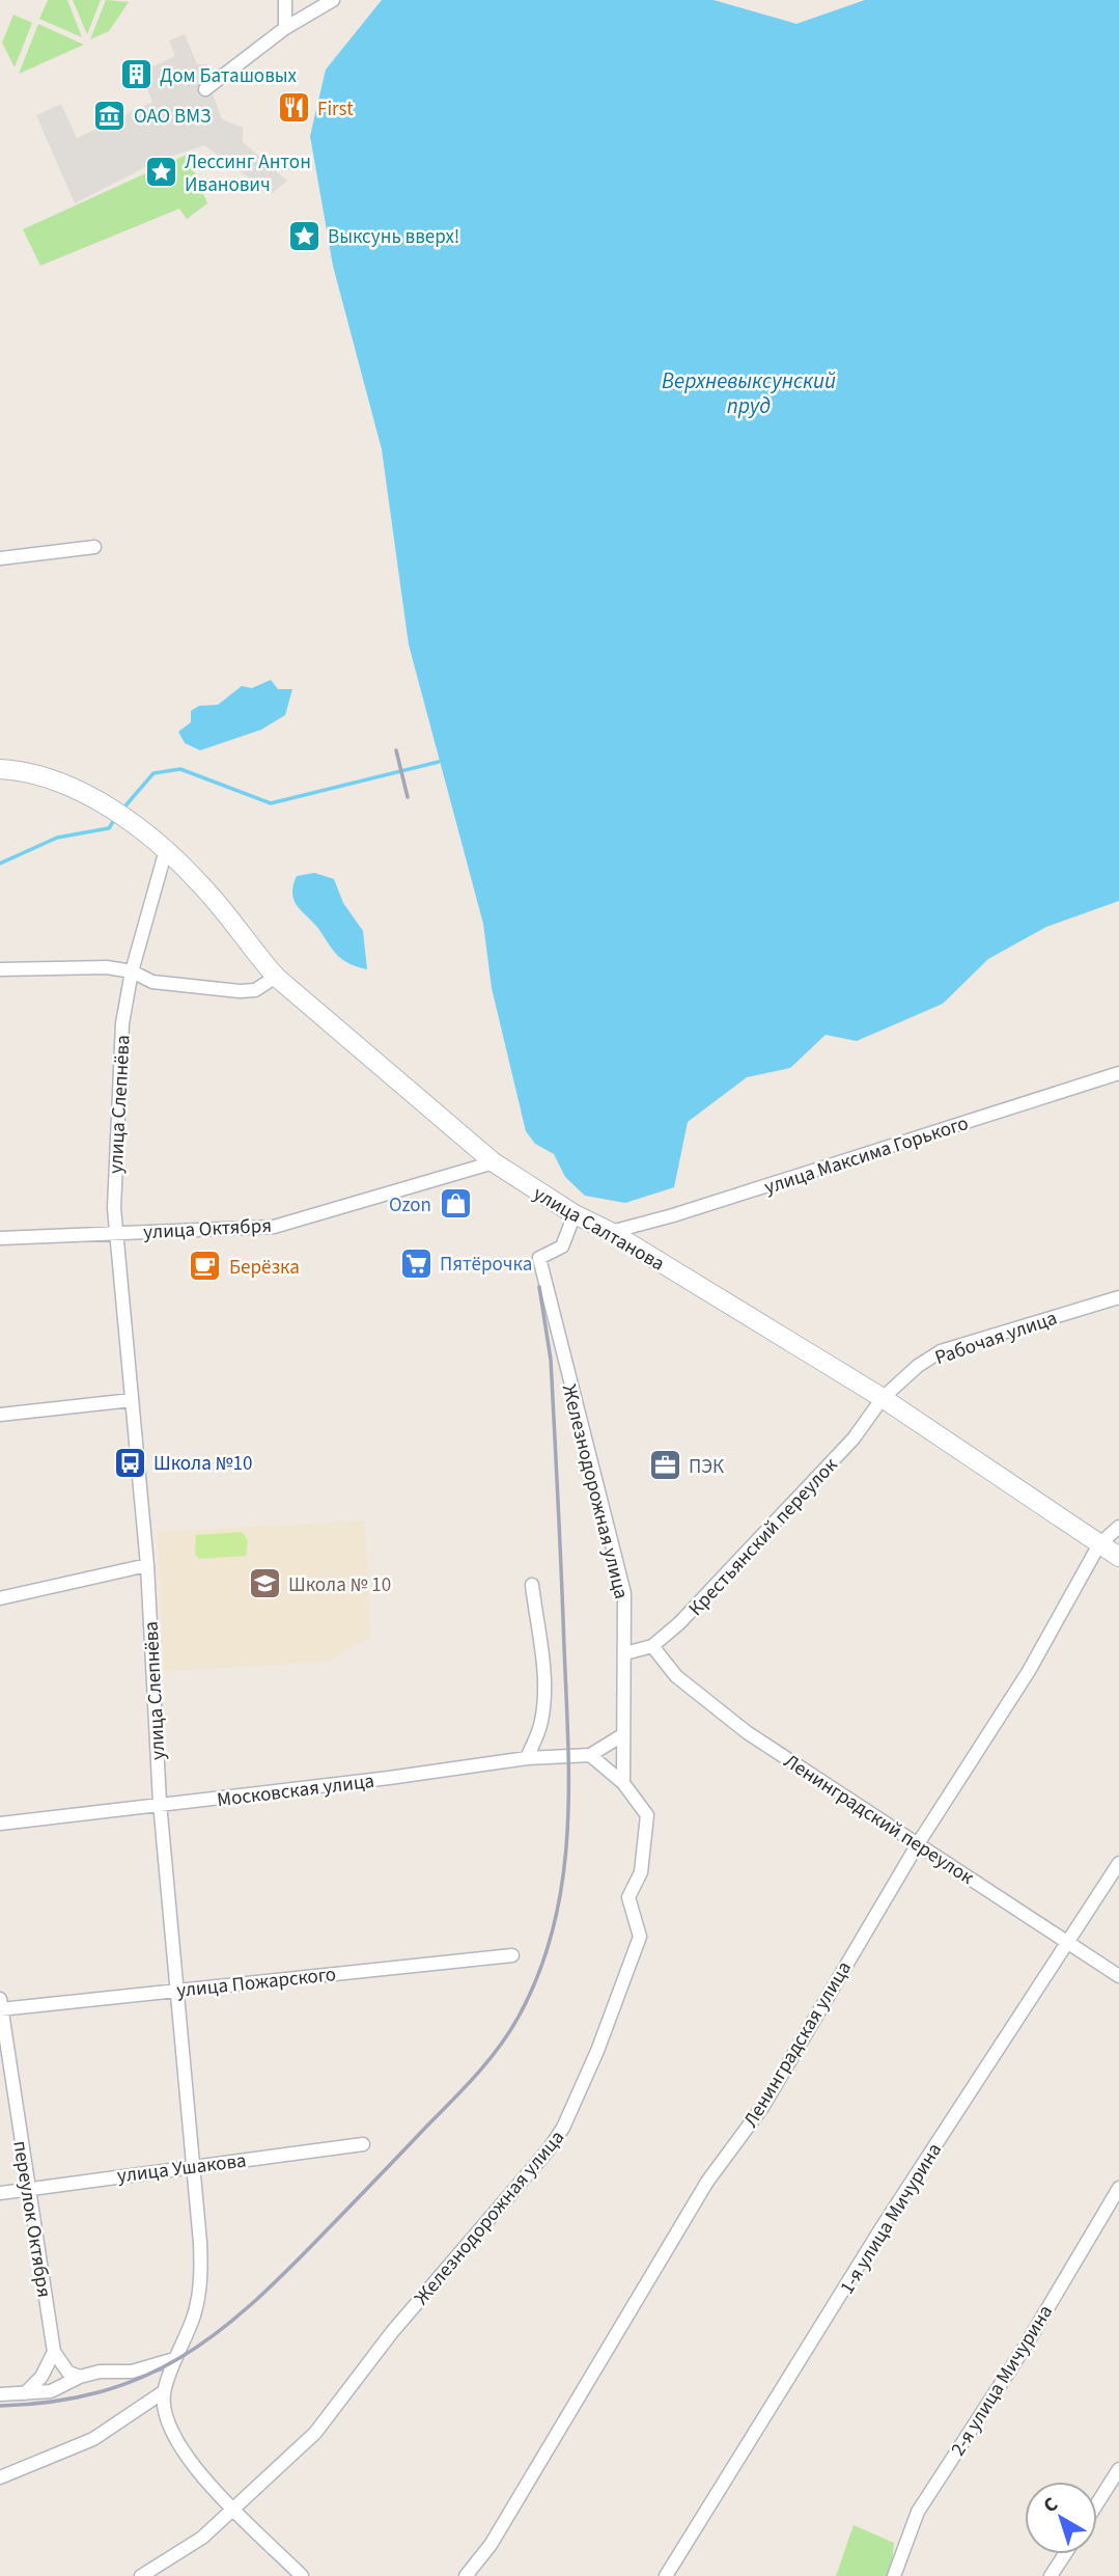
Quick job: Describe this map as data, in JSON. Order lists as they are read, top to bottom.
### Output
{
  "streets": {
    "main road": ["улица Салтанова"],
    "street": [
      "улица Слепнёва",
      "улица Максима Горького",
      "улица Октября",
      "Рабочая улица",
      "Железнодорожная улица",
      "Крестьянский переулок",
      "Московская улица",
      "Ленинградский переулок",
      "улица Пожарского",
      "Ленинградская улица",
      "улица Ушакова",
      "1-я улица Мичурина",
      "переулок Октября",
      "2-я улица Мичурина"
    ]
  },
  "crossings": [
    ["улица Слепнёва", "улица Октября"],
    ["улица Слепнёва", "улица Салтанова"],
    ["улица Слепнёва", "Московская улица"],
    ["улица Слепнёва", "улица Пожарского"],
    ["улица Слепнёва", "улица Ушакова"],
    ["улица Максима Горького", "улица Салтанова"],
    ["улица Октября", "улица Салтанова"],
    ["улица Салтанова", "Рабочая улица"],
    ["улица Салтанова", "Железнодорожная улица"],
    ["улица Салтанова", "Крестьянский переулок"],
    ["улица Салтанова", "Ленинградская улица"],
    ["Рабочая улица", "Крестьянский переулок"],
    ["Железнодорожная улица", "Крестьянский переулок"],
    ["Крестьянский переулок", "Ленинградский переулок"],
    ["Ленинградский переулок", "Ленинградская улица"],
    ["Ленинградский переулок", "1-я улица Мичурина"],
    ["улица Пожарского", "переулок Октября"],
    ["улица Ушакова", "переулок Октября"]
  ],
  "water": ["Верхневыксунский пруд"],
  "places": {
    "building": ["Дом Баташовых"],
    "restaurant": ["First"],
    "museum": ["ОАО ВМЗ"],
    "place": ["Лессинг Антон Иванович", "Выксунь вверх!"],
    "shop": ["Ozon"],
    "supermarket": ["Пятёрочка"],
    "cafe": ["Берёзка"],
    "bus stop": ["Школа №10"],
    "office": ["ПЭК"],
    "school or university": ["Школа № 10"]
  },
  "north": "top left"
}
